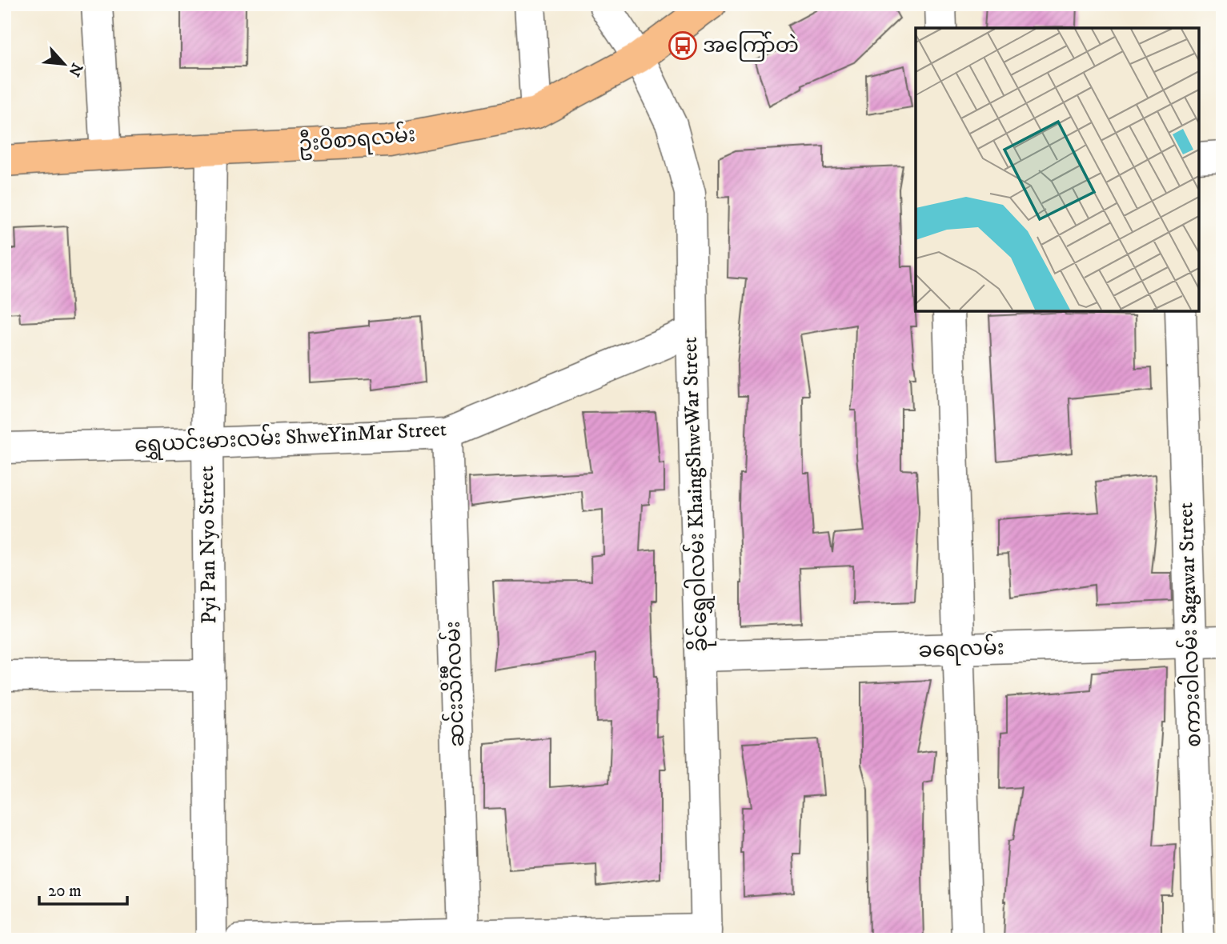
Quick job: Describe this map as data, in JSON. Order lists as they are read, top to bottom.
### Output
{
  "streets": {
    "main road": ["ဦးဝိစာရလမ်း"],
    "street": [
      "ရွှေယင်းမားလမ်း ShweYinMar Street",
      "ခိုင်ရွှေဝါလမ်း KhaingShweWar Street",
      "Pyi Pan Nyo Street",
      "စကားဝါလမ်း Sagawar Street",
      "ခရေလမ်း",
      "ဆင်းသိင်္ဂီလမ်း"
    ]
  },
  "crossings": [
    ["ဦးဝိစာရလမ်း", "ခိုင်ရွှေဝါလမ်း KhaingShweWar Street"],
    ["ဦးဝိစာရလမ်း", "Pyi Pan Nyo Street"],
    ["ရွှေယင်းမားလမ်း ShweYinMar Street", "ခိုင်ရွှေဝါလမ်း KhaingShweWar Street"],
    ["ရွှေယင်းမားလမ်း ShweYinMar Street", "Pyi Pan Nyo Street"],
    ["ရွှေယင်းမားလမ်း ShweYinMar Street", "ဆင်းသိင်္ဂီလမ်း"],
    ["ခိုင်ရွှေဝါလမ်း KhaingShweWar Street", "ခရေလမ်း"],
    ["စကားဝါလမ်း Sagawar Street", "ခရေလမ်း"]
  ],
  "places": {
    "bus stop": ["အကြော်တဲ"]
  },
  "scale_bar": "20 m",
  "north": "bottom right"
}
